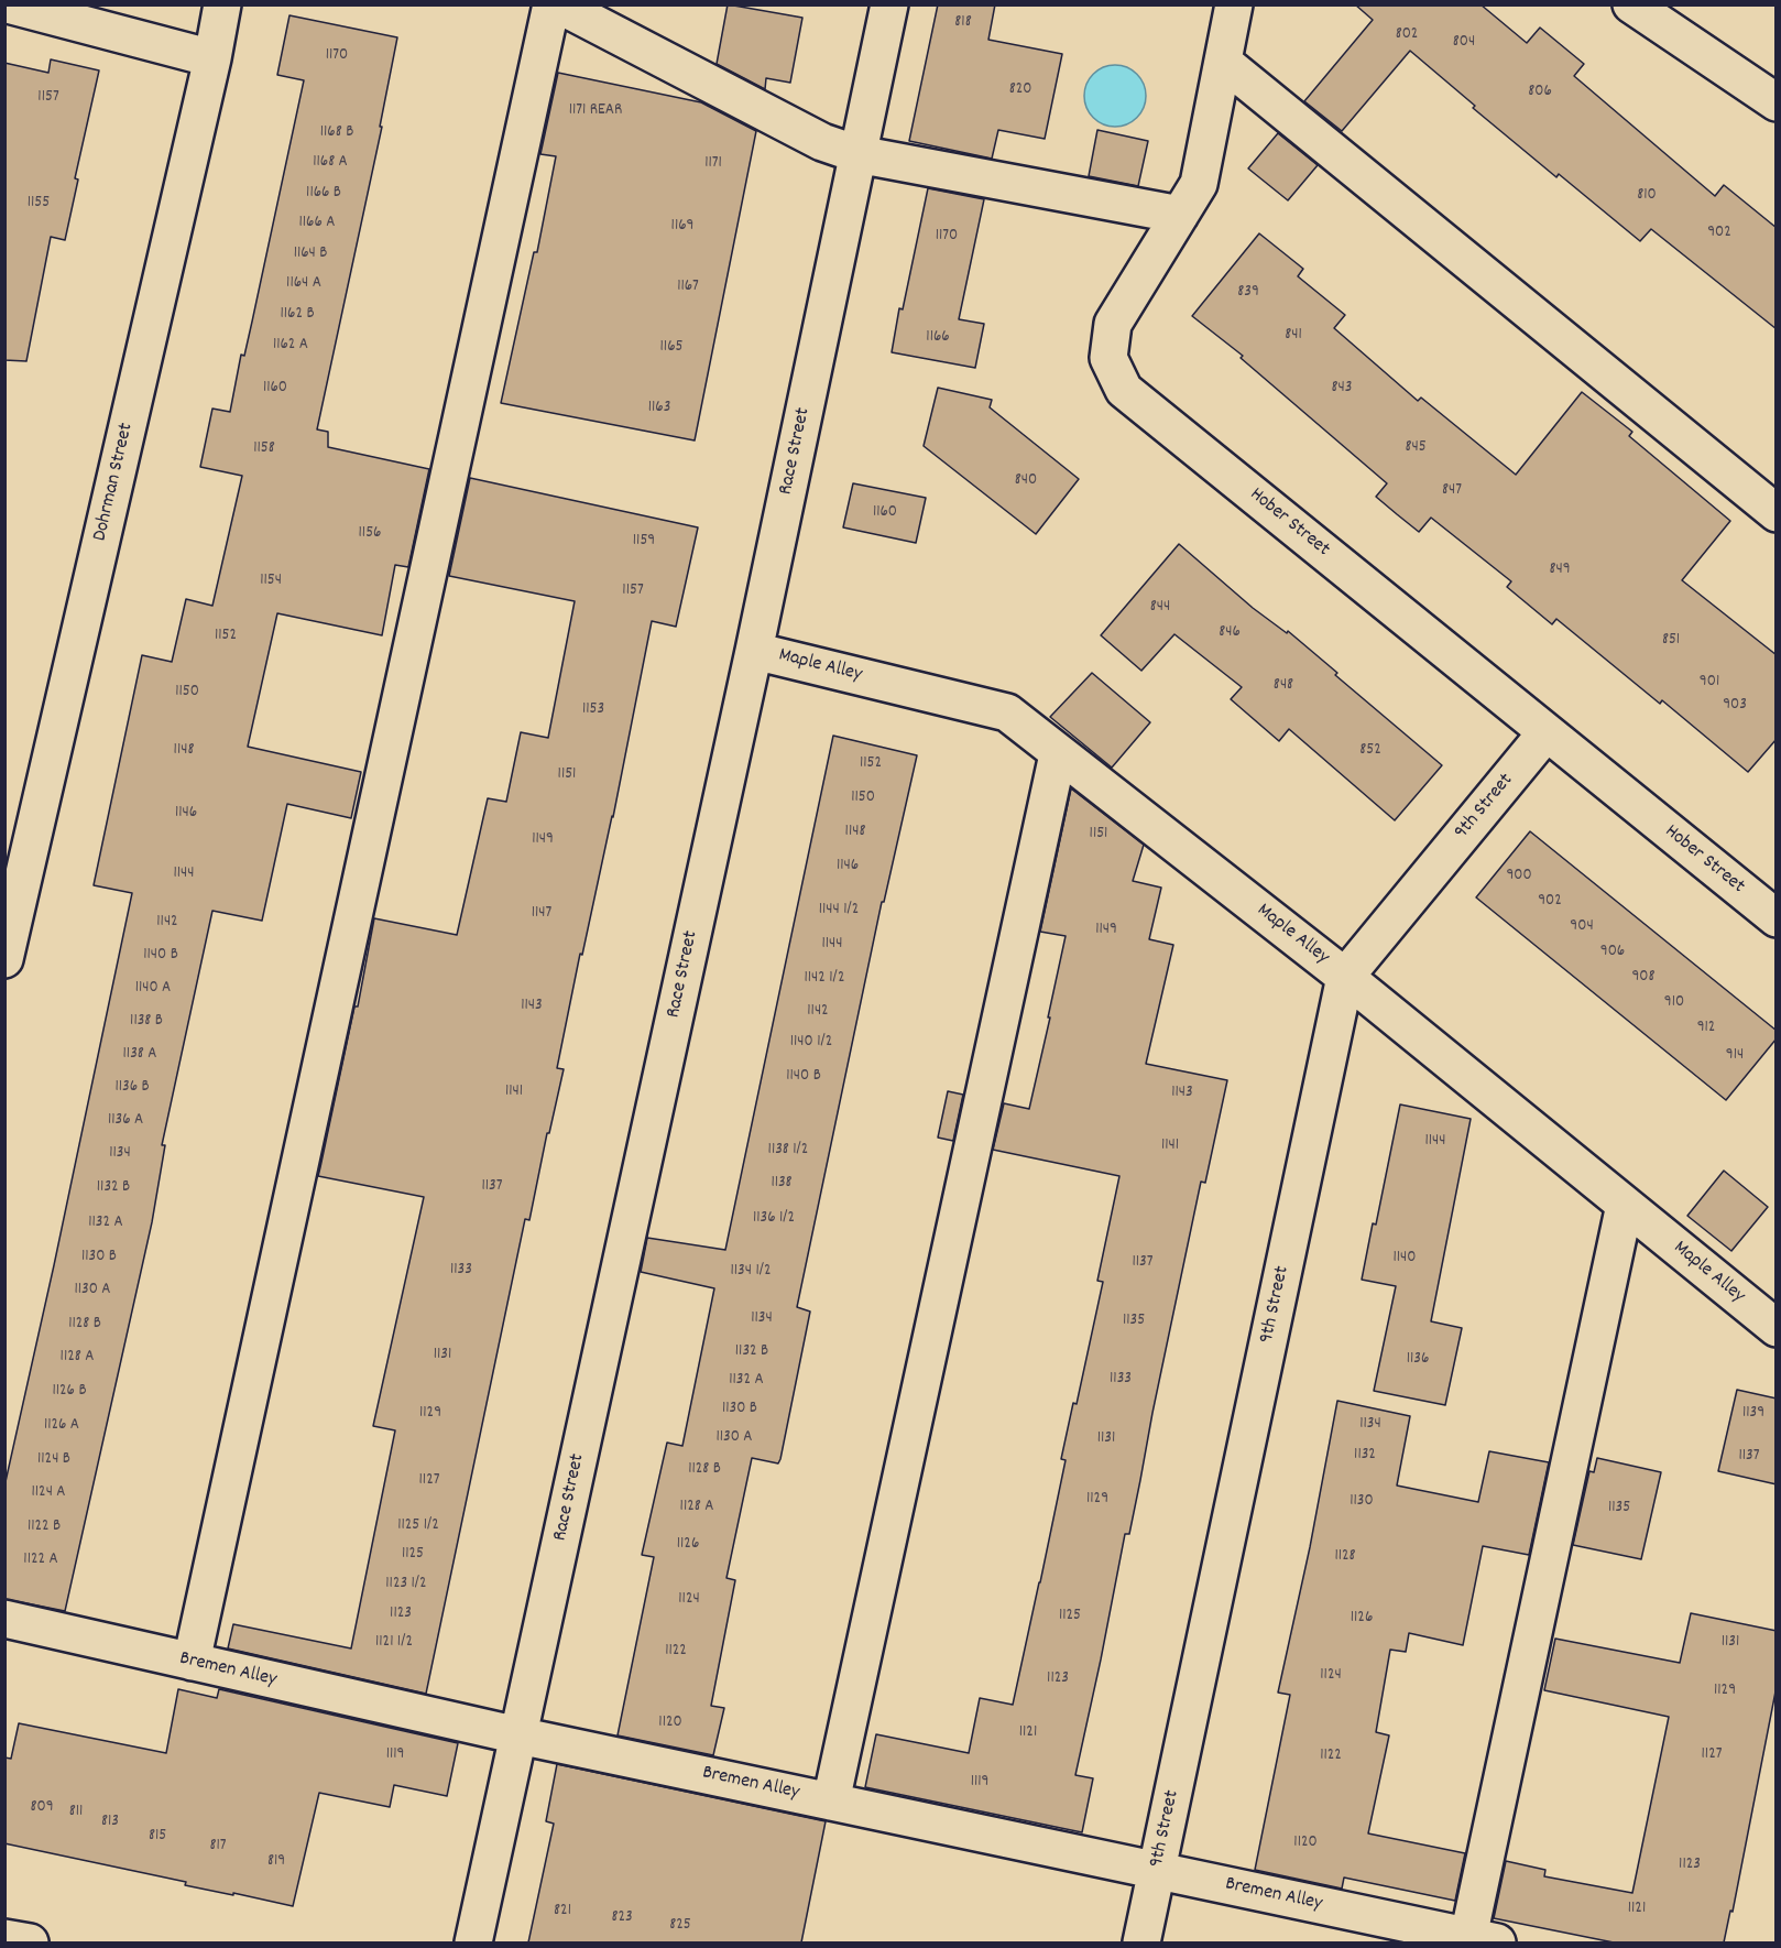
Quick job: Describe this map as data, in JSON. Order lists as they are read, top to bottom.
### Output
{
  "streets": {
    "street": [
      "Race Street",
      "Dohrman Street",
      "Hober Street",
      "Maple Alley",
      "9th Street",
      "Bremen Alley"
    ]
  },
  "crossings": [
    ["Race Street", "Maple Alley"],
    ["Race Street", "Bremen Alley"],
    ["Hober Street", "9th Street"],
    ["Maple Alley", "9th Street"],
    ["9th Street", "Bremen Alley"]
  ],
  "house_numbers": [
    "818",
    "802",
    "804",
    "1170",
    "820",
    "806",
    "1157",
    "1171 REAR",
    "1168 B",
    "1168 A",
    "1171",
    "1166 B",
    "810",
    "1155",
    "1166 A",
    "1169",
    "902",
    "1170",
    "1164 B",
    "1164 A",
    "1167",
    "839",
    "1162 B",
    "841",
    "1166",
    "1162 A",
    "1165",
    "1160",
    "843",
    "1163",
    "845",
    "1158",
    "840",
    "847",
    "1160",
    "1156",
    "1159",
    "849",
    "1154",
    "1157",
    "844",
    "846",
    "1152",
    "851",
    "901",
    "848",
    "1150",
    "903",
    "1153",
    "1148",
    "852",
    "1152",
    "1151",
    "1150",
    "1146",
    "1148",
    "1151",
    "1149",
    "1146",
    "1144",
    "900",
    "902",
    "1144 1/2",
    "1147",
    "1142",
    "904",
    "1149",
    "1144",
    "906",
    "1140 B",
    "908",
    "1142 1/2",
    "1140 A",
    "910",
    "1143",
    "1142",
    "1138 B",
    "912",
    "1140 1/2",
    "1138 A",
    "914",
    "1140 B",
    "1136 B",
    "1141",
    "1143",
    "1136 A",
    "1144",
    "1141",
    "1138 1/2",
    "1134",
    "1138",
    "1137",
    "1132 B",
    "1136 1/2",
    "1132 A",
    "1130 B",
    "1140",
    "1137",
    "1133",
    "1134 1/2",
    "1130 A",
    "1134",
    "1135",
    "1128 B",
    "1132 B",
    "1131",
    "1128 A",
    "1136",
    "1133",
    "1132 A",
    "1126 B",
    "1130 B",
    "1129",
    "1139",
    "1134",
    "1126 A",
    "1130 A",
    "1131",
    "1132",
    "1137",
    "1124 B",
    "1128 B",
    "1127",
    "1124 A",
    "1129",
    "1130",
    "1128 A",
    "1135",
    "1125 1/2",
    "1122 B",
    "1126",
    "1125",
    "1128",
    "1122 A",
    "1123 1/2",
    "1124",
    "1123",
    "1125",
    "1126",
    "1121 1/2",
    "1131",
    "1122",
    "1124",
    "1123",
    "1129",
    "1120",
    "1121",
    "1119",
    "1127",
    "1122",
    "1119",
    "809",
    "811",
    "813",
    "815",
    "1120",
    "817",
    "819",
    "1123",
    "1121",
    "821",
    "823",
    "825"
  ]
}
